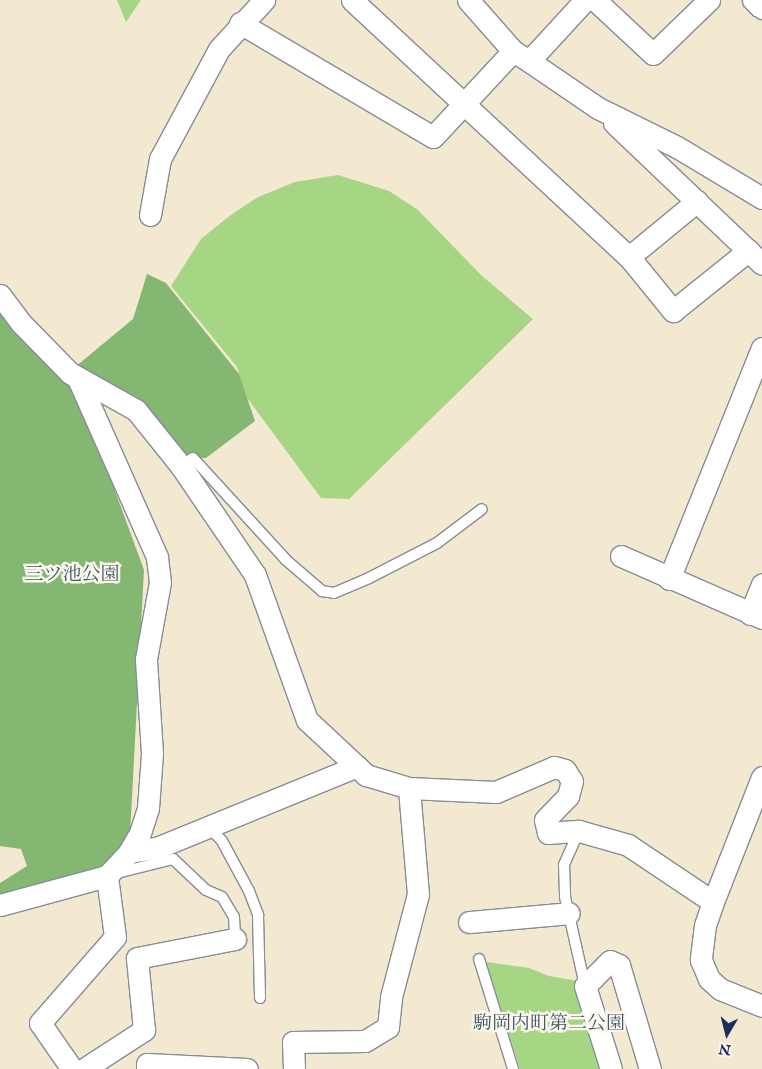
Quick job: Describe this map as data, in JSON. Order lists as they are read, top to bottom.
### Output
{
  "parks": ["三ツ池公園", "駒岡内町第二公園"],
  "north": "bottom"
}
